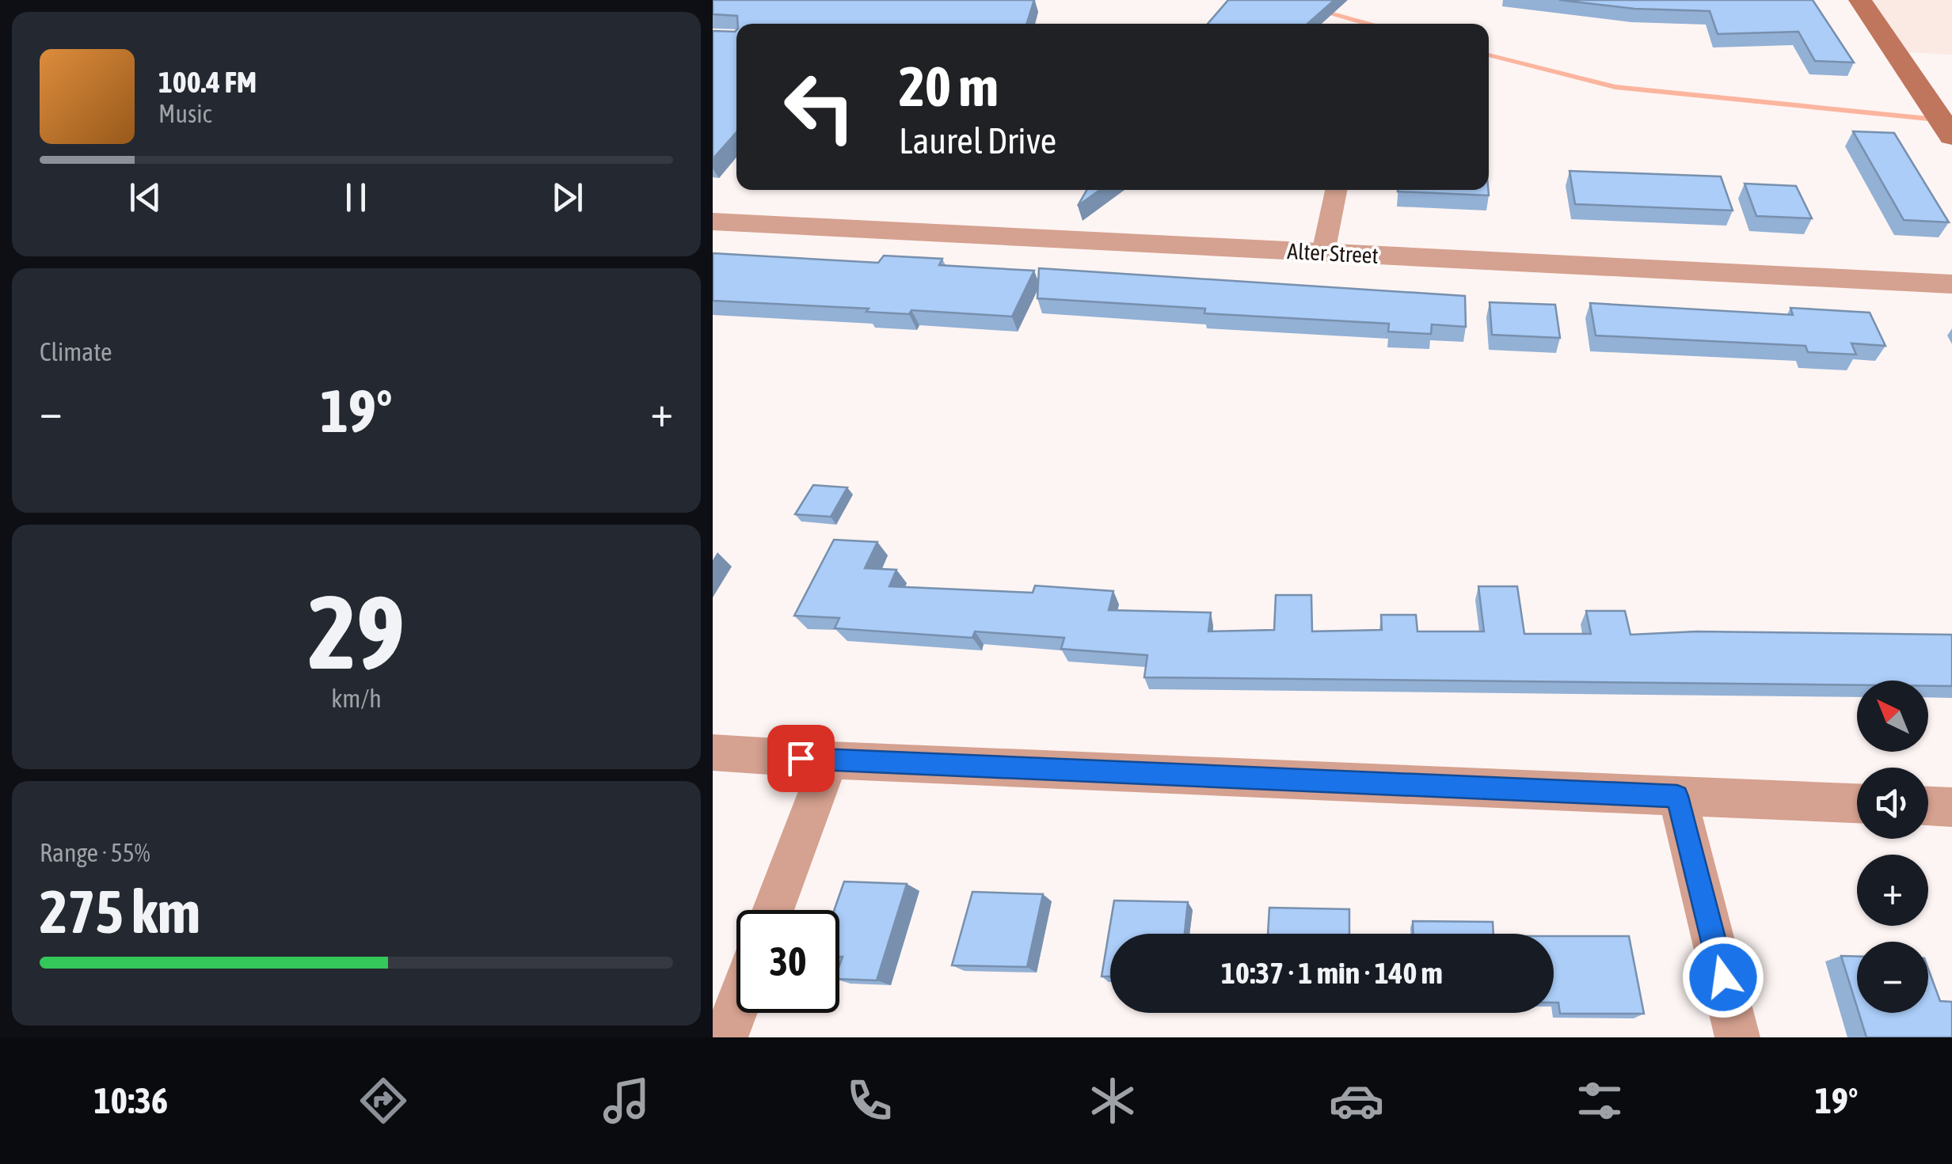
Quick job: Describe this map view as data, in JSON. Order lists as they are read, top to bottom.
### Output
{
  "streets": {
    "street": ["Alter Street"]
  },
  "north": "top left",
  "page": {
    "turn": ["20 m", "Laurel Drive"],
    "song": ["100.4 FM", "Music"],
    "tile": [
      "Climate",
      ["29", "km/h"],
      ["Range · 55%", "275 km"]
    ],
    "heat": ["−", "19°", "+"],
    "map_buttons": ["+", "−"],
    "limit": "30",
    "trip": "10:37 · 1 min · 140 m",
    "tabs": ["10:36", "19°"]
  }
}
